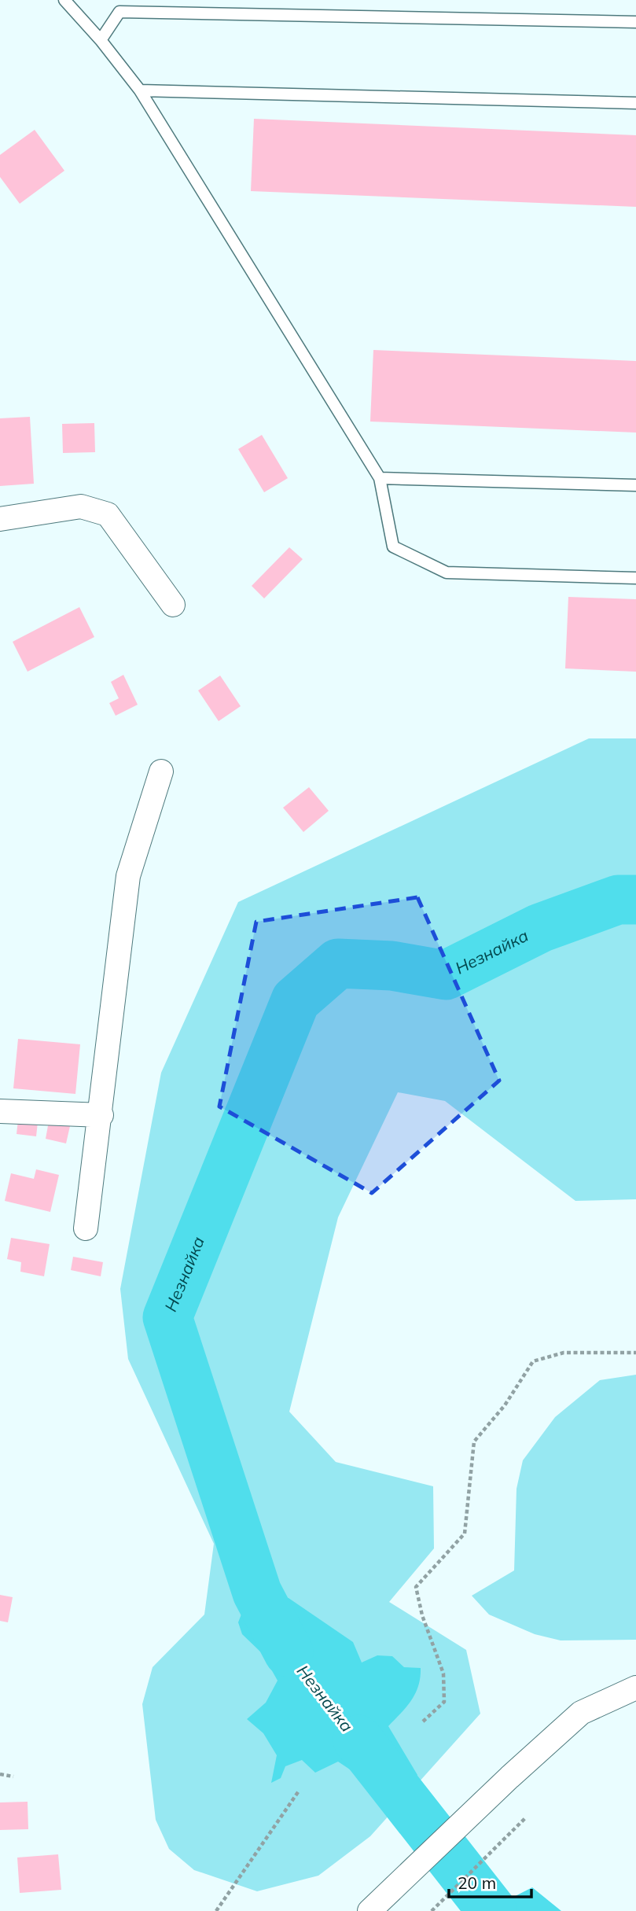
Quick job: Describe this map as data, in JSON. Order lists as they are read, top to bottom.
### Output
{
  "water": ["Незнайка"],
  "scale_bar": "20 m"
}
